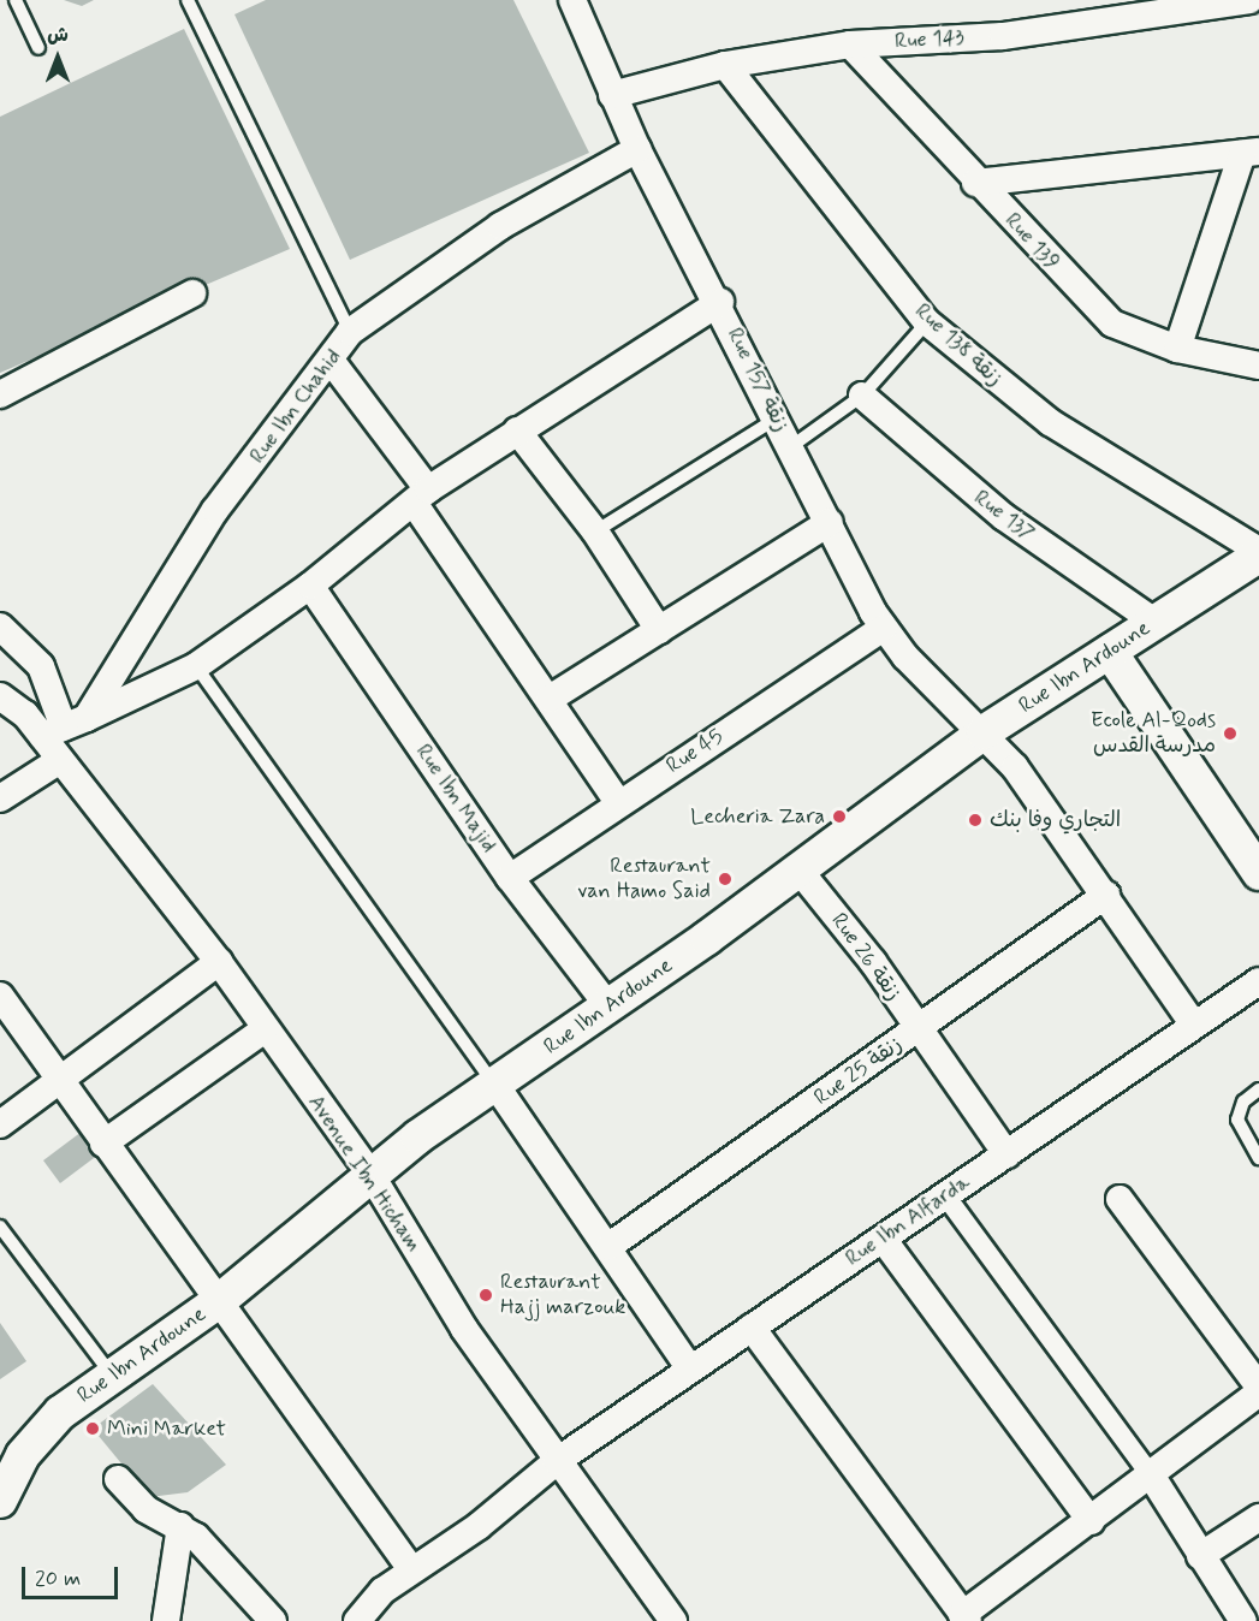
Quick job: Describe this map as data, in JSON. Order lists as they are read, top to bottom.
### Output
{
  "streets": {
    "street": [
      "Rue 143",
      "Rue 139",
      "Rue 138 زنقة",
      "Rue 157 زنقة",
      "Rue Ibn Chahid",
      "Rue 137",
      "Rue Ibn Ardoune",
      "Rue 45",
      "Rue Ibn Majid",
      "Rue 26 زنقة",
      "Rue 25 زنقة",
      "Avenue Ibn Hicham",
      "Rue Ibn Alfarda"
    ]
  },
  "crossings": [
    ["Rue 143", "Rue 139"],
    ["Rue 143", "Rue 138 زنقة"],
    ["Rue 143", "Rue 157 زنقة"],
    ["Rue 138 زنقة", "Rue Ibn Ardoune"],
    ["Rue 157 زنقة", "Rue Ibn Ardoune"],
    ["Rue 157 زنقة", "Rue 45"],
    ["Rue 157 زنقة", "Rue 25 زنقة"],
    ["Rue 157 زنقة", "Rue Ibn Alfarda"],
    ["Rue Ibn Chahid", "Avenue Ibn Hicham"],
    ["Rue 137", "Rue Ibn Ardoune"],
    ["Rue Ibn Ardoune", "Rue Ibn Majid"],
    ["Rue Ibn Ardoune", "Rue 26 زنقة"],
    ["Rue Ibn Ardoune", "Avenue Ibn Hicham"],
    ["Rue 45", "Rue Ibn Majid"],
    ["Rue 26 زنقة", "Rue 25 زنقة"],
    ["Rue 26 زنقة", "Rue Ibn Alfarda"],
    ["Avenue Ibn Hicham", "Rue Ibn Alfarda"]
  ],
  "places": [
    "Ecole Al-Qods مدرسة القدس",
    "Lecheria Zara",
    "التجاري وفا بنك",
    "Restaurant van Hamo Said",
    "Restaurant Hajj marzouk",
    "Mini Market"
  ],
  "scale_bar": "20 m",
  "north": "top"
}
